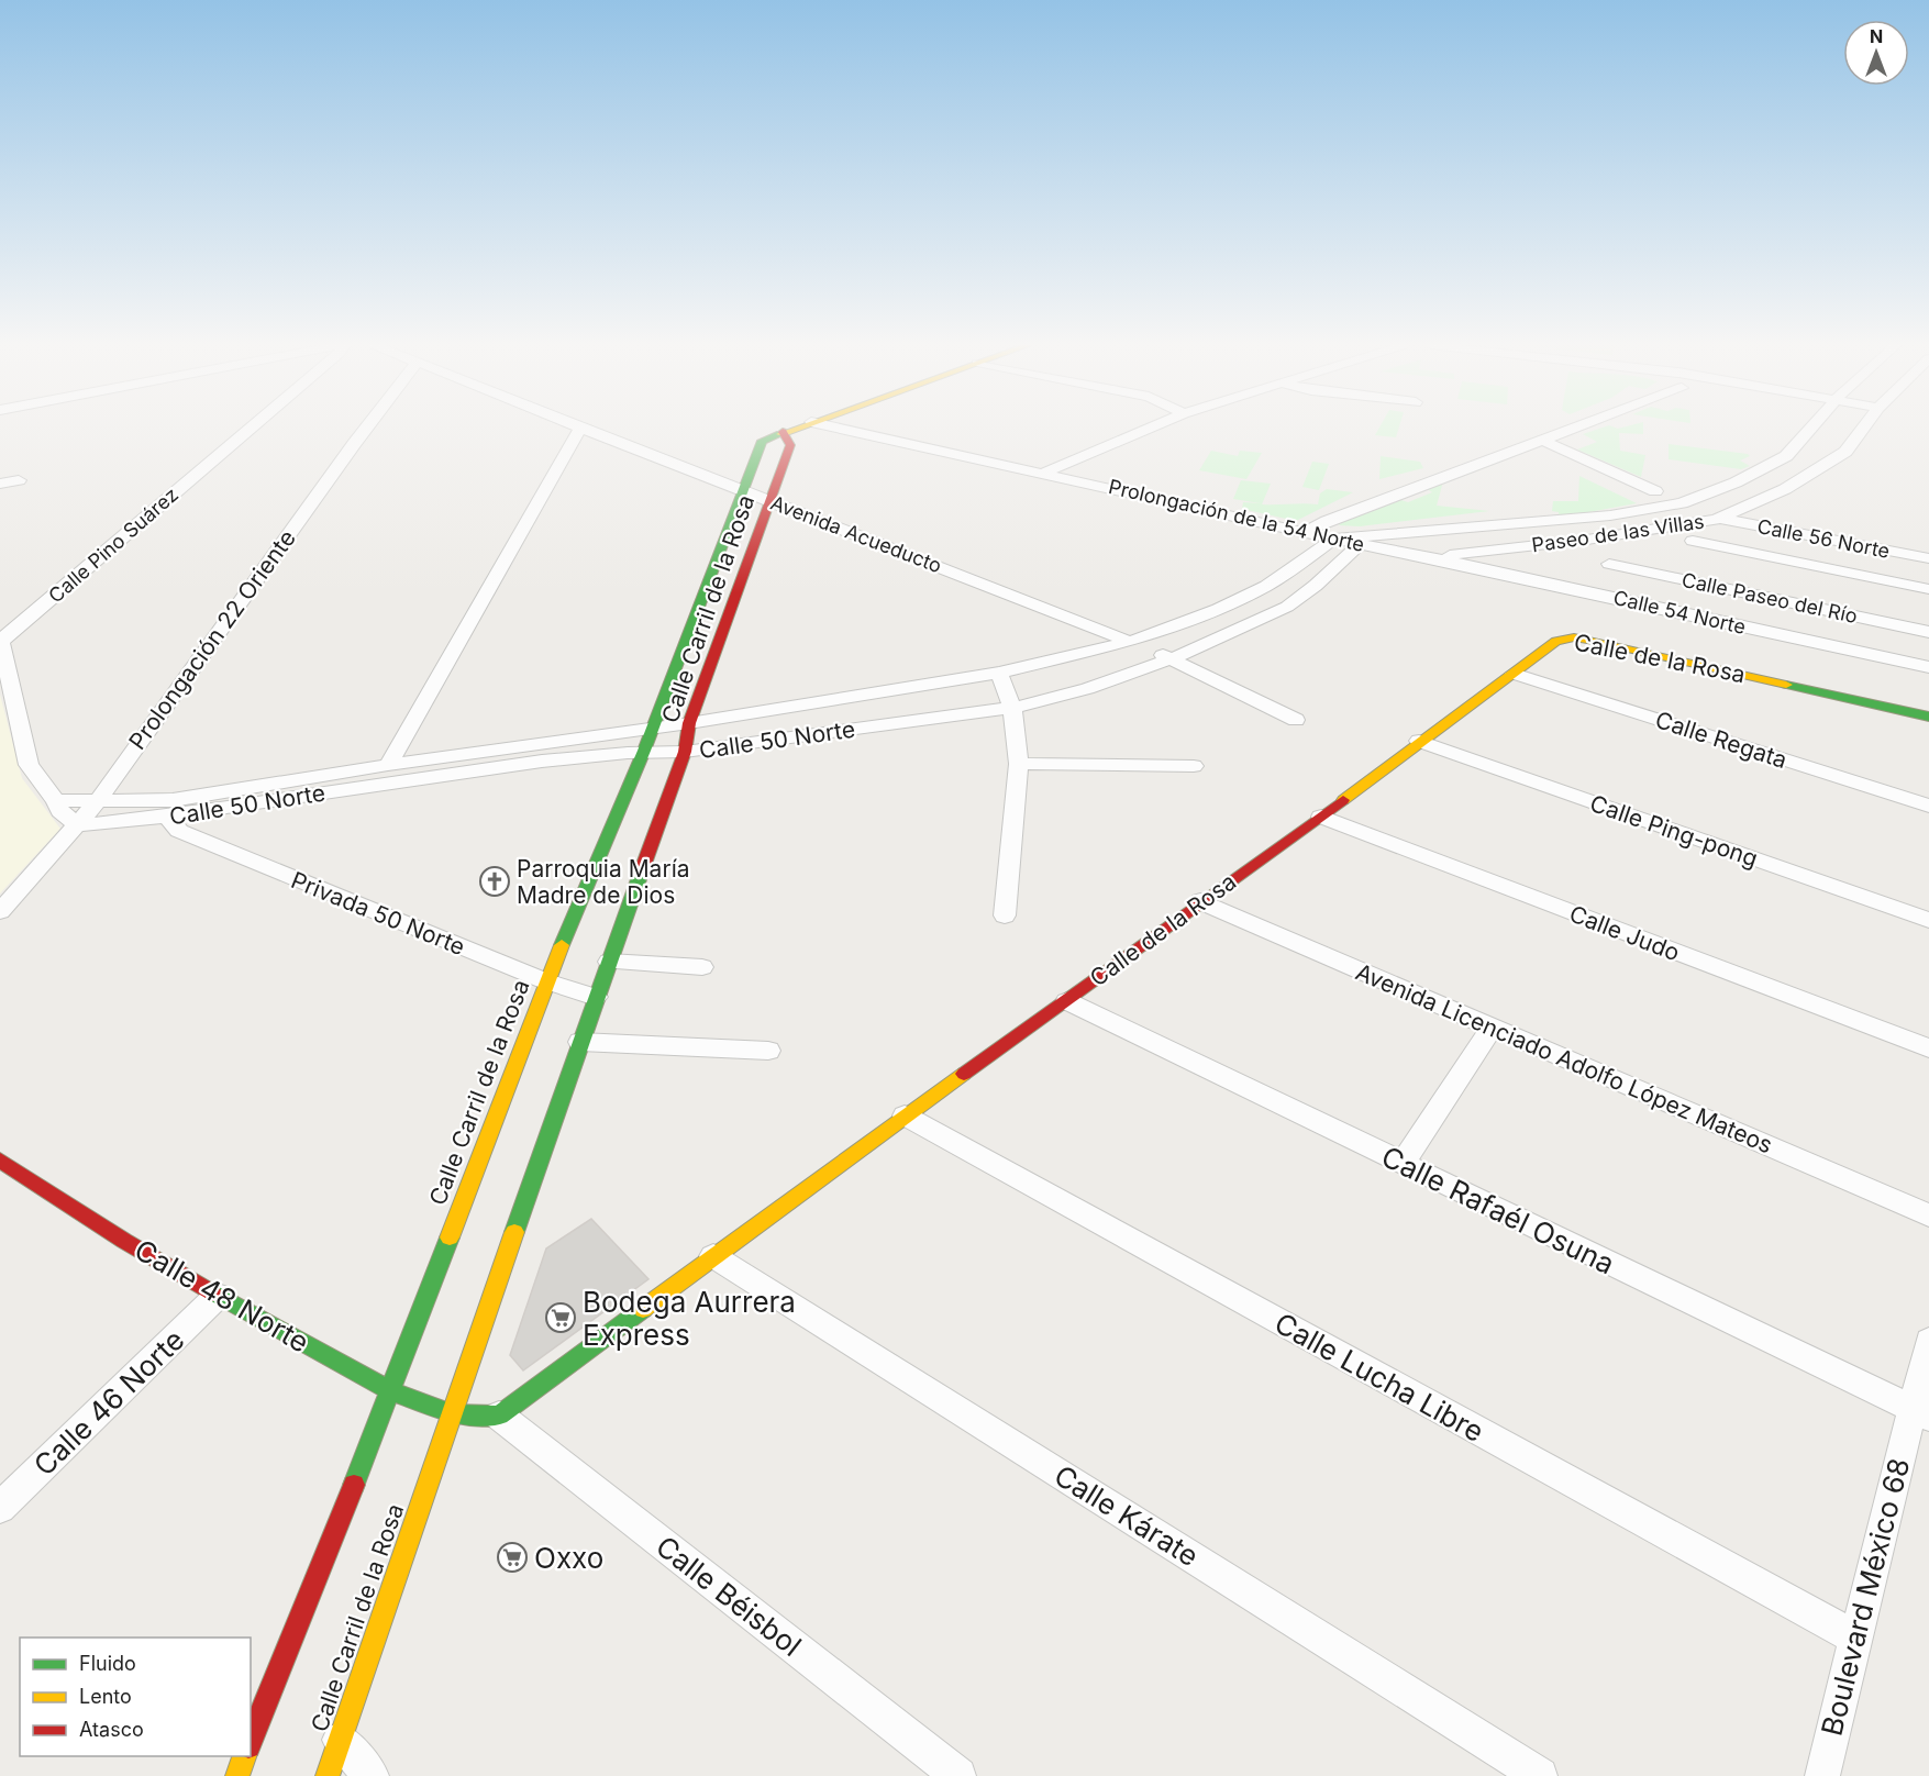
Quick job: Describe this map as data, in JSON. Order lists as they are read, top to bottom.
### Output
{
  "streets": {
    "main road": ["Calle Carril de la Rosa", "Calle de la Rosa", "Calle 48 Norte"],
    "street": [
      "Prolongación de la 54 Norte",
      "Paseo de las Villas",
      "Avenida Acueducto",
      "Calle 56 Norte",
      "Calle Pino Suárez",
      "Calle Paseo del Río",
      "Calle 54 Norte",
      "Prolongación 22 Oriente",
      "Calle 50 Norte",
      "Calle Regata",
      "Calle Ping-pong",
      "Privada 50 Norte",
      "Calle Judo",
      "Avenida Licenciado Adolfo López Mateos",
      "Calle Rafaél Osuna",
      "Calle Lucha Libre",
      "Calle 46 Norte",
      "Calle Kárate",
      "Calle Béisbol",
      "Boulevard México 68"
    ]
  },
  "crossings": [
    ["Prolongación de la 54 Norte", "Paseo de las Villas"],
    ["Prolongación de la 54 Norte", "Calle 54 Norte"],
    ["Prolongación de la 54 Norte", "Calle 50 Norte"],
    ["Paseo de las Villas", "Calle 56 Norte"],
    ["Paseo de las Villas", "Calle 54 Norte"],
    ["Paseo de las Villas", "Calle 50 Norte"],
    ["Avenida Acueducto", "Calle Carril de la Rosa"],
    ["Avenida Acueducto", "Calle 50 Norte"],
    ["Calle Carril de la Rosa", "Calle 50 Norte"],
    ["Calle Carril de la Rosa", "Privada 50 Norte"],
    ["Calle Carril de la Rosa", "Calle 48 Norte"],
    ["Prolongación 22 Oriente", "Calle 50 Norte"],
    ["Calle de la Rosa", "Calle Regata"],
    ["Calle de la Rosa", "Calle Ping-pong"],
    ["Calle de la Rosa", "Calle Judo"],
    ["Calle de la Rosa", "Avenida Licenciado Adolfo López Mateos"],
    ["Calle de la Rosa", "Calle Rafaél Osuna"],
    ["Calle de la Rosa", "Calle Lucha Libre"],
    ["Calle de la Rosa", "Calle Kárate"],
    ["Calle de la Rosa", "Calle Béisbol"],
    ["Calle 50 Norte", "Privada 50 Norte"],
    ["Calle Rafaél Osuna", "Boulevard México 68"],
    ["Calle 48 Norte", "Calle 46 Norte"],
    ["Calle Lucha Libre", "Boulevard México 68"]
  ],
  "places": {
    "church": ["Parroquia María Madre de Dios"],
    "supermarket": ["Bodega Aurrera Express", "Oxxo"]
  },
  "legend": ["Fluido", "Lento", "Atasco"],
  "north": "top"
}
